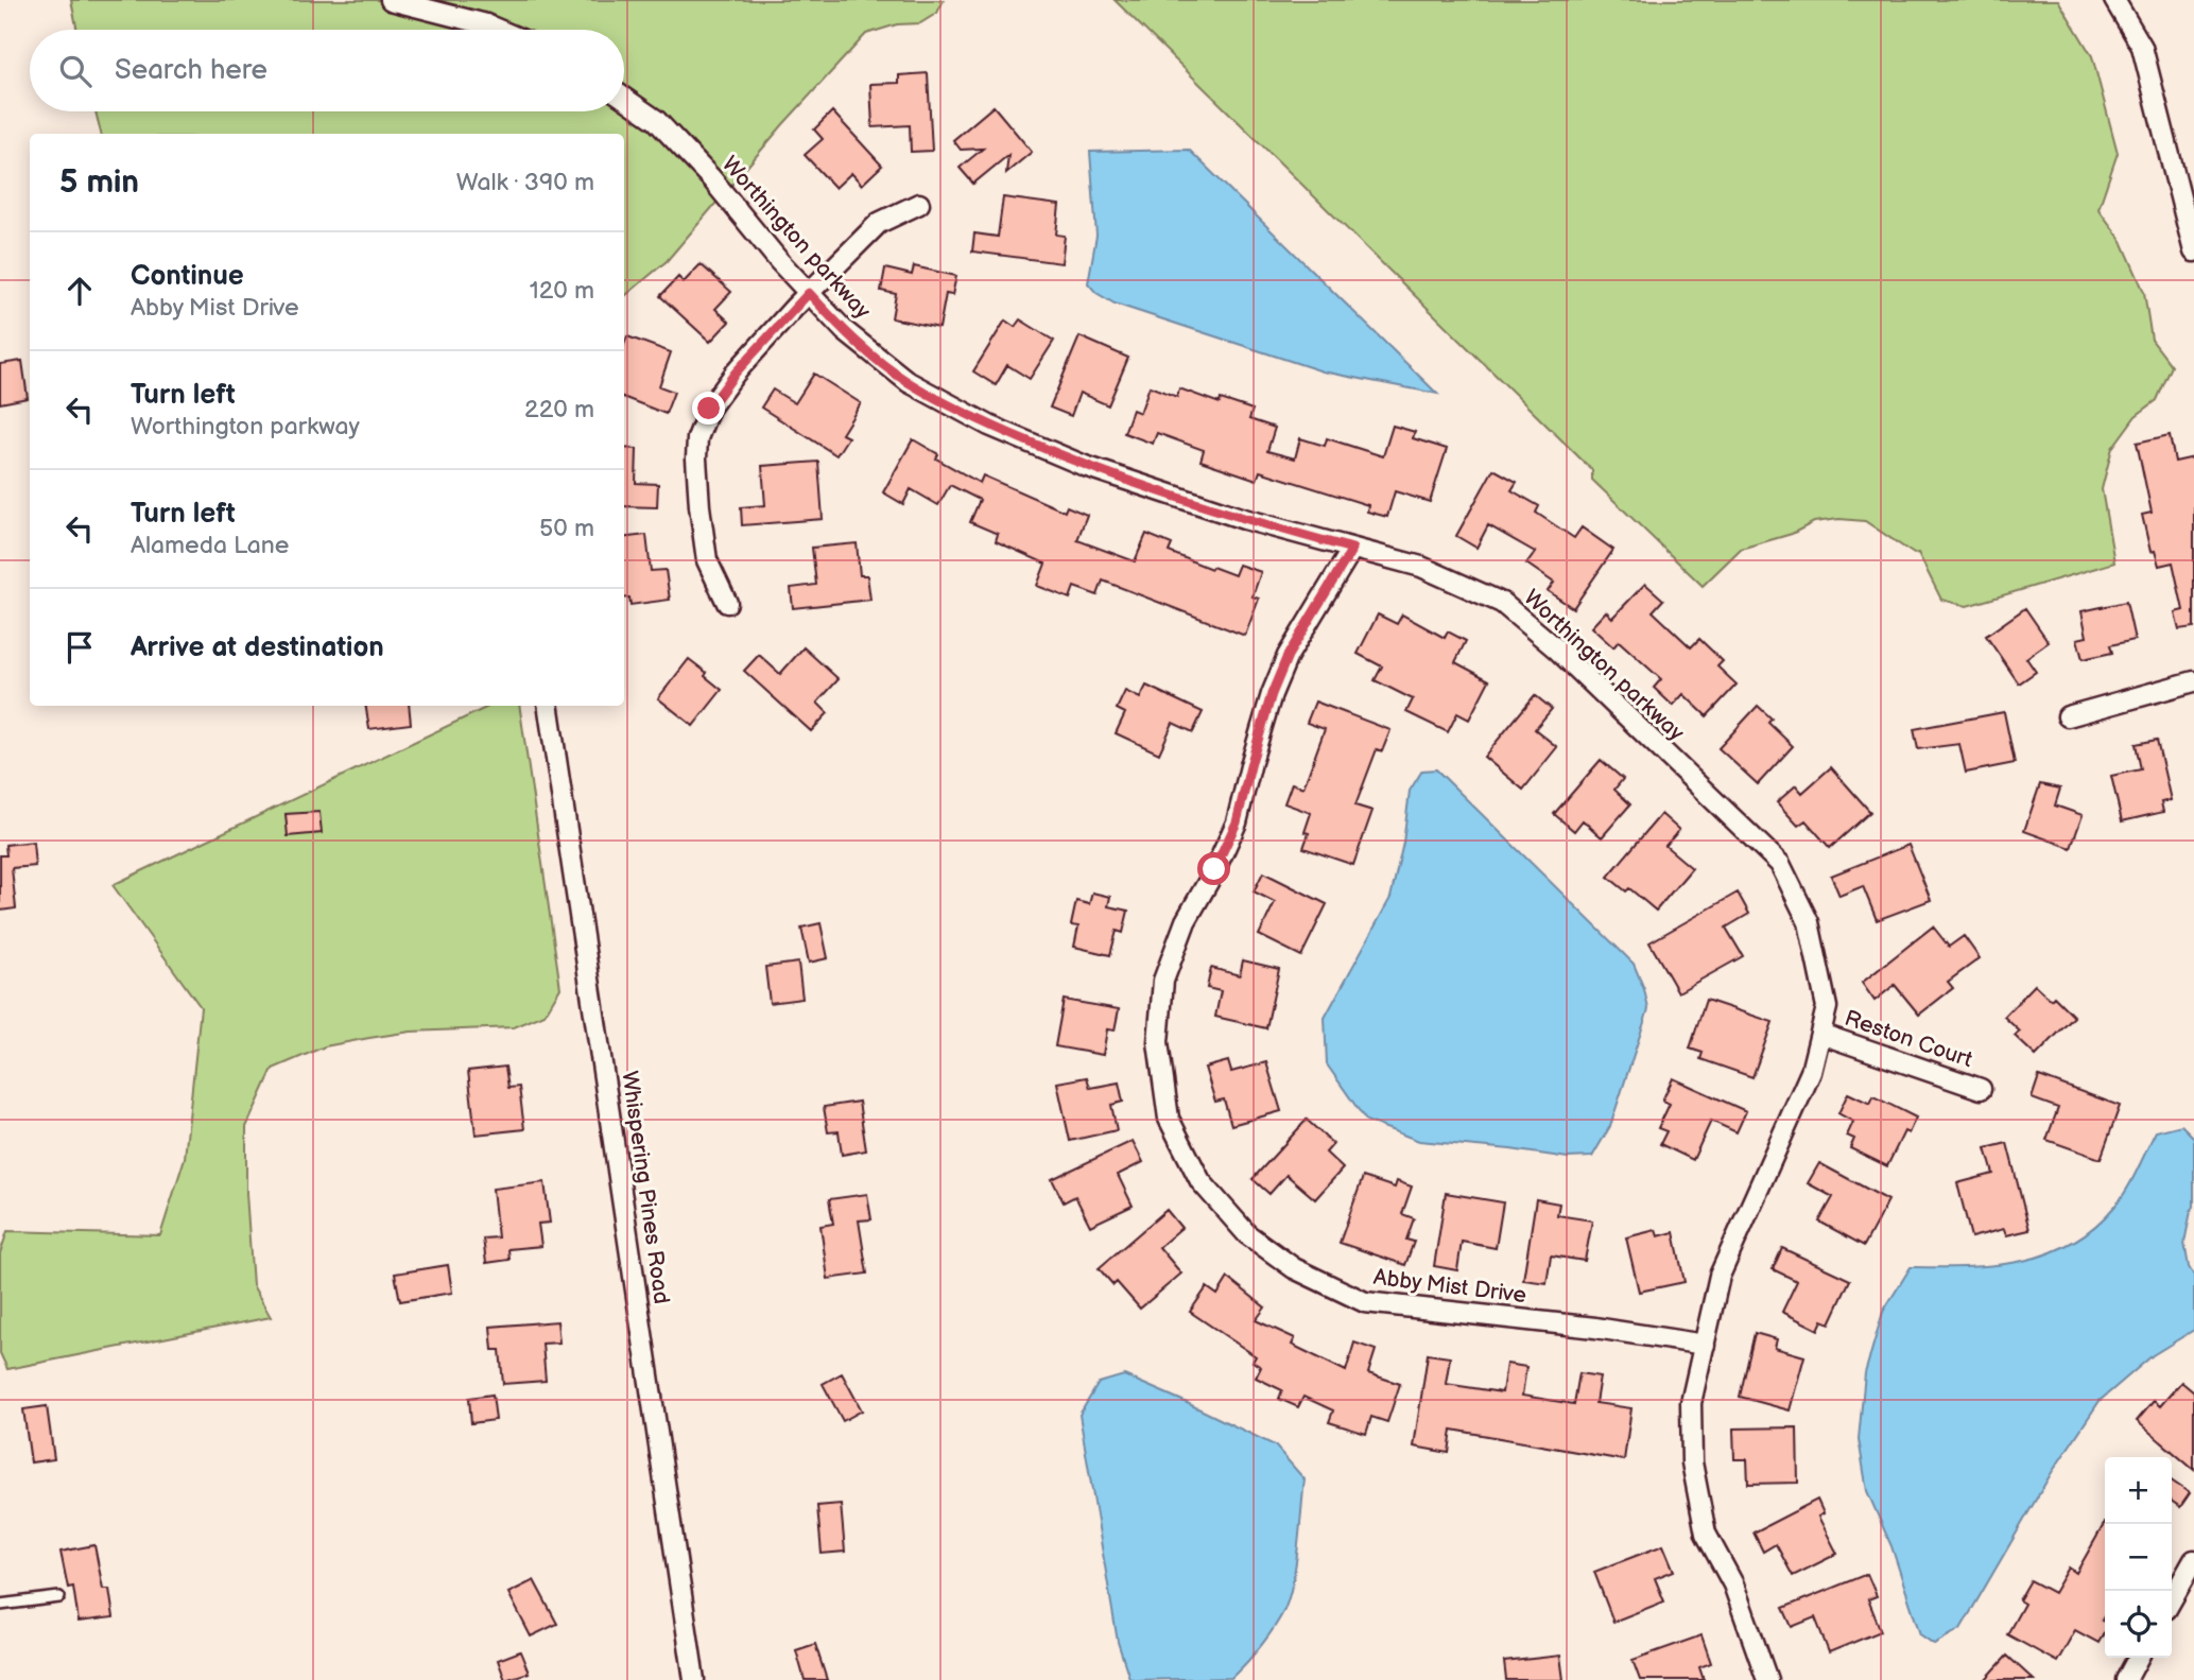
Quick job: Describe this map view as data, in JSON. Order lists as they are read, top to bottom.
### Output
{
  "streets": {
    "street": [
      "Worthington parkway",
      "Reston Court",
      "Whispering Pines Road",
      "Abby Mist Drive"
    ]
  },
  "crossings": [
    ["Worthington parkway", "Reston Court"],
    ["Worthington parkway", "Abby Mist Drive"]
  ],
  "page": {
    "search": "Search here",
    "heading": ["5 min", "Walk · 390 m"],
    "list": [
      ["Continue", "Abby Mist Drive", "120 m"],
      ["Turn left", "Worthington parkway", "220 m"],
      ["Turn left", "Alameda Lane", "50 m"],
      "Arrive at destination"
    ],
    "map_buttons": ["+", "−"]
  }
}
